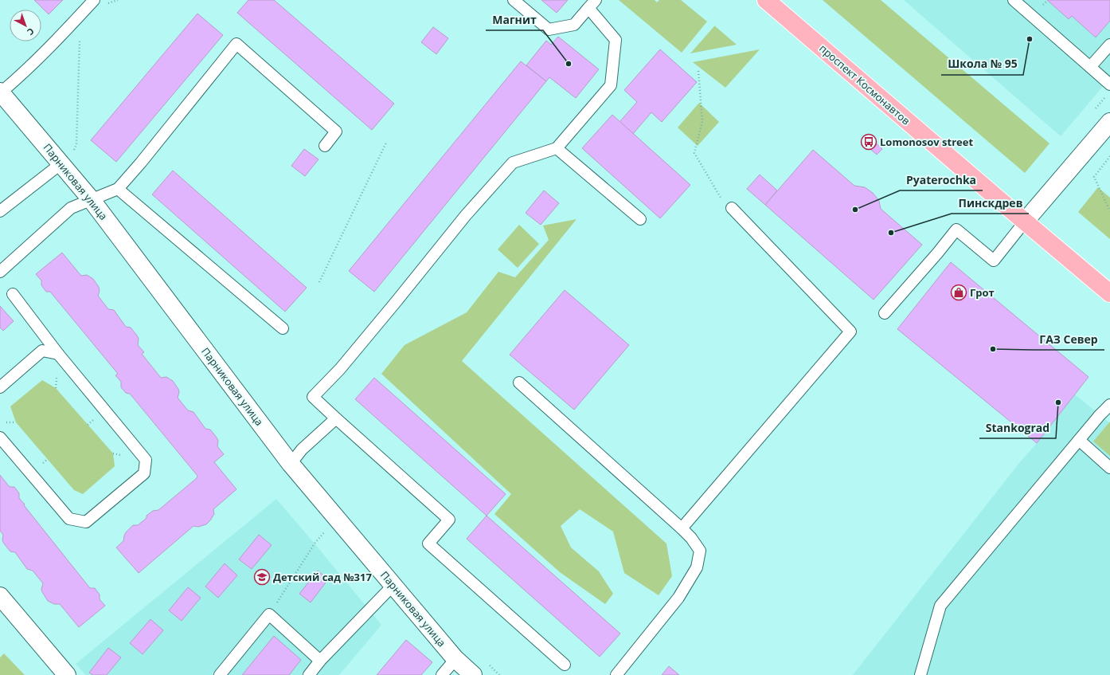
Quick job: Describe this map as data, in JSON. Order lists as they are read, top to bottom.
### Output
{
  "streets": {
    "main road": ["проспект Космонавтов"],
    "street": ["Парниковая улица"]
  },
  "places": {
    "other": [
      "Школа № 95",
      "Магнит",
      "Pyaterochka",
      "Пинскдрев",
      "ГАЗ Север",
      "Stankograd"
    ],
    "bus stop": ["Lomonosov street"],
    "shop": ["Грот"],
    "school or university": ["Детский сад №317"]
  },
  "north": "bottom right"
}
